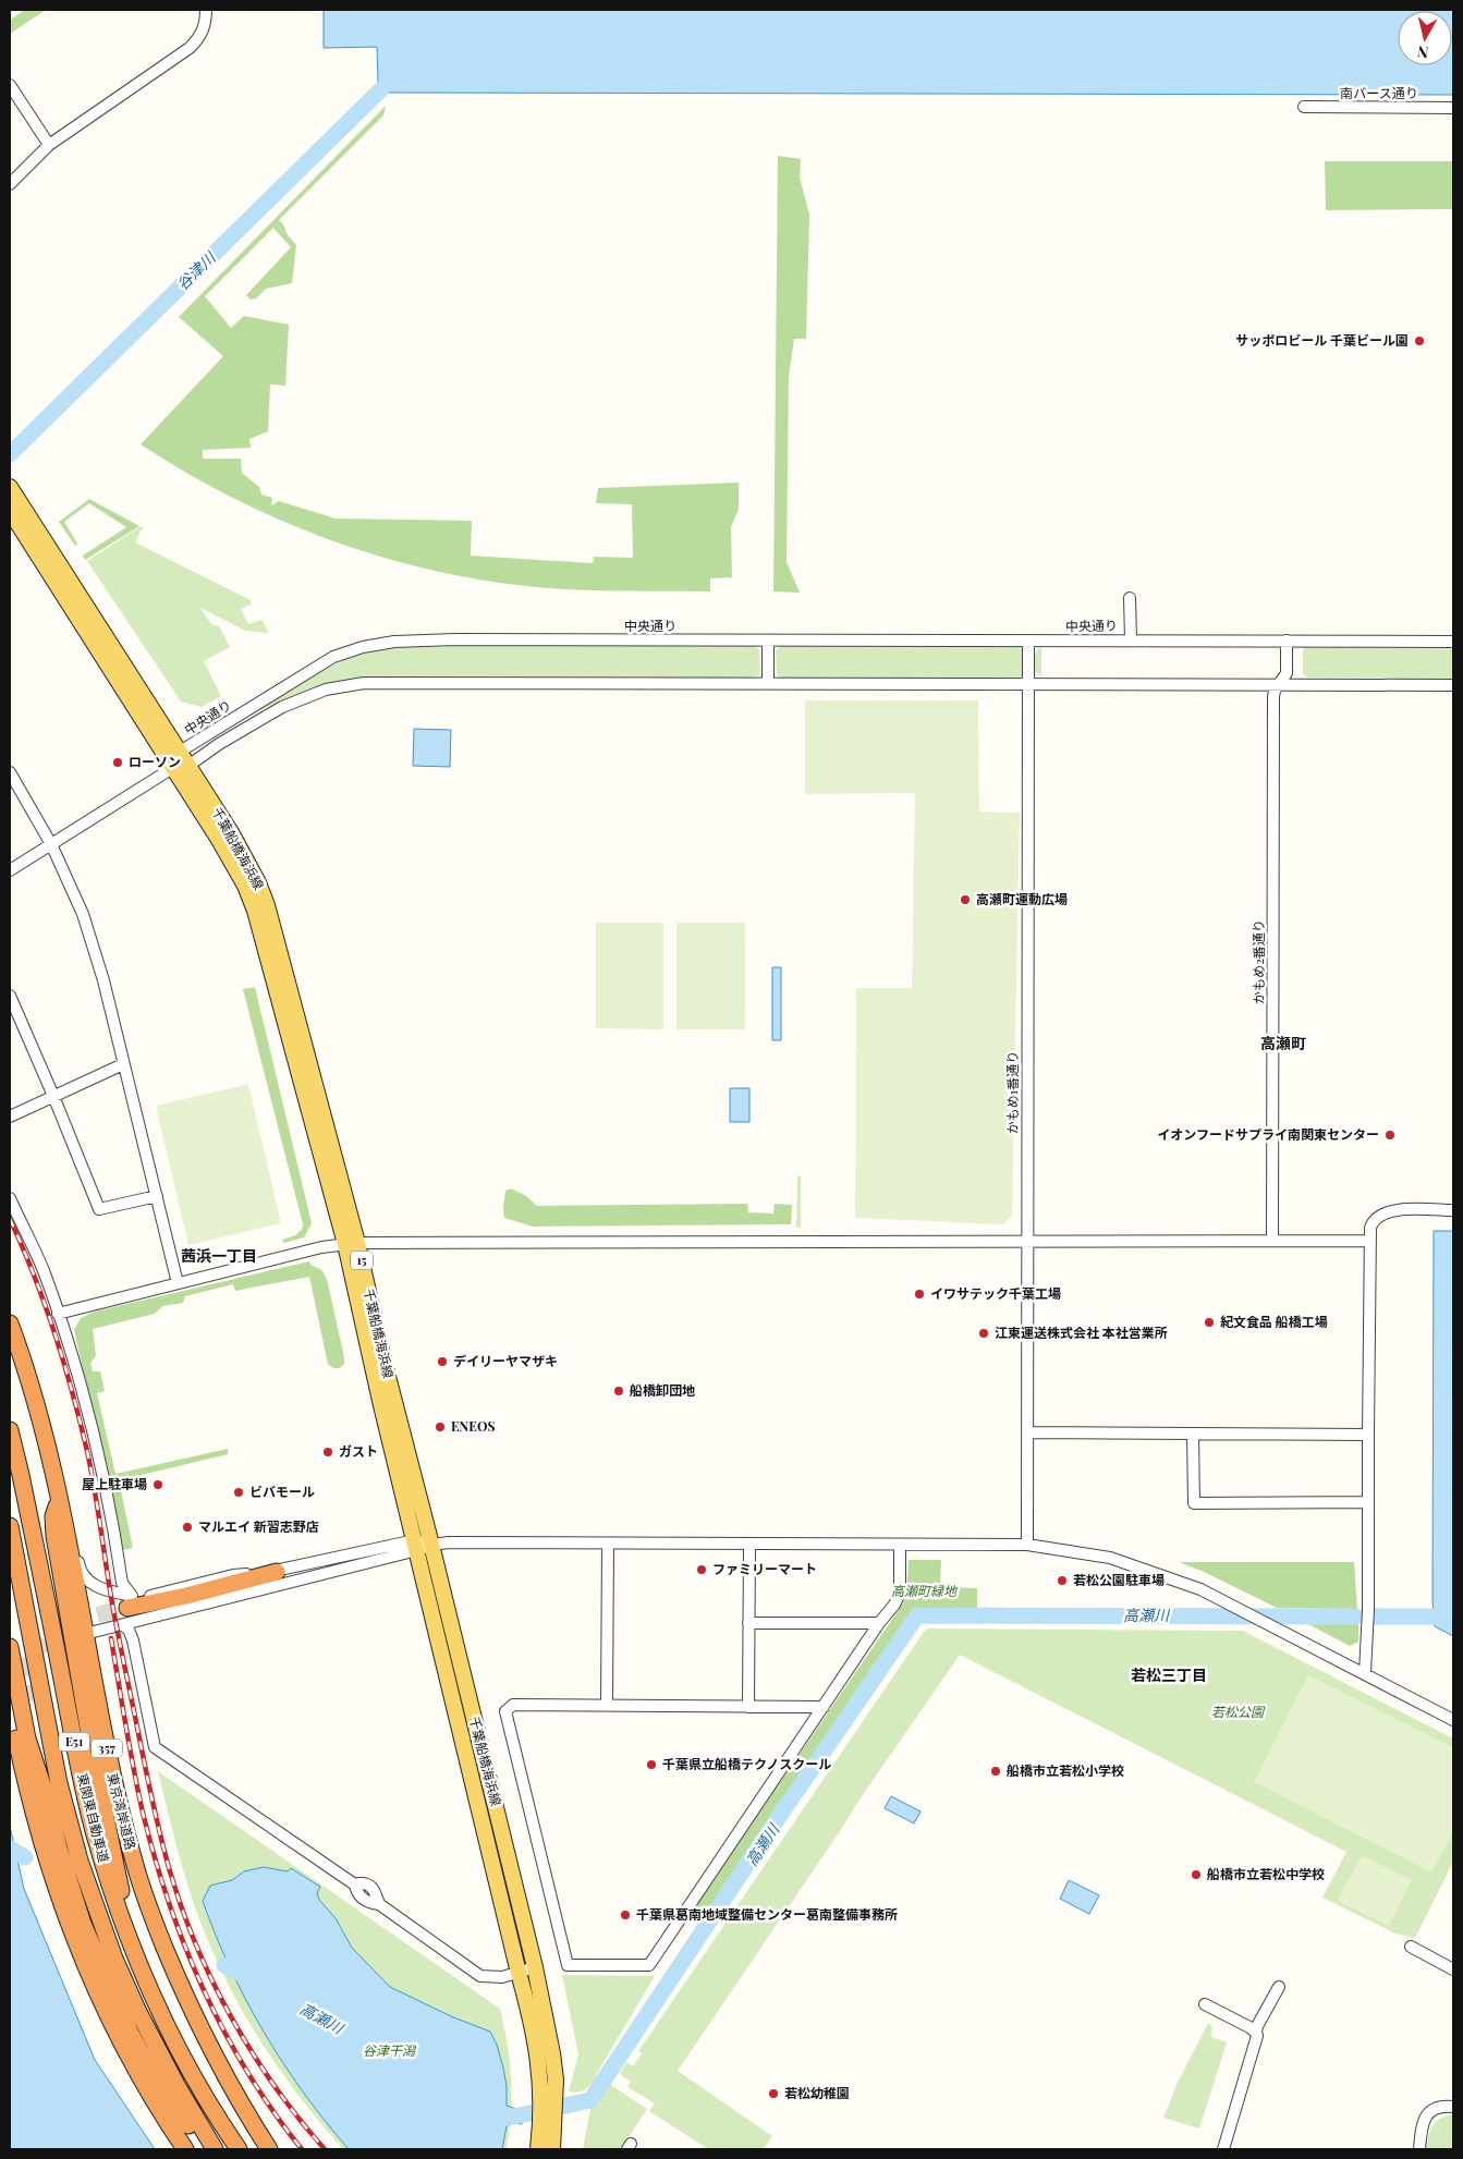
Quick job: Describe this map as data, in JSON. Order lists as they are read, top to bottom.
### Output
{
  "streets": {
    "highway": [
      "E51",
      "357",
      "東京湾岸道路",
      "東関東自動車道"
    ],
    "main road": ["千葉船橋海浜線", "15"],
    "street": [
      "南バース通り",
      "中央通り",
      "かもめ2番通り",
      "かもめ1番通り"
    ]
  },
  "crossings": [
    ["中央通り", "千葉船橋海浜線"],
    ["中央通り", "かもめ2番通り"],
    ["中央通り", "かもめ1番通り"]
  ],
  "districts": ["高瀬町", "茜浜一丁目", "若松三丁目"],
  "water": ["谷津川", "高瀬川"],
  "parks": ["高瀬町緑地", "若松公園", "谷津干潟"],
  "places": [
    "サッポロビール 千葉ビール園",
    "ローソン",
    "高瀬町運動広場",
    "イオンフードサプライ南関東センター",
    "イワサテック千葉工場",
    "紀文食品 船橋工場",
    "江東運送株式会社 本社営業所",
    "デイリーヤマザキ",
    "船橋卸団地",
    "ENEOS",
    "ガスト",
    "屋上駐車場",
    "ビバモール",
    "マルエイ 新習志野店",
    "ファミリーマート",
    "若松公園駐車場",
    "千葉県立船橋テクノスクール",
    "船橋市立若松小学校",
    "船橋市立若松中学校",
    "千葉県葛南地域整備センター葛南整備事務所",
    "若松幼稚園"
  ],
  "north": "bottom"
}
